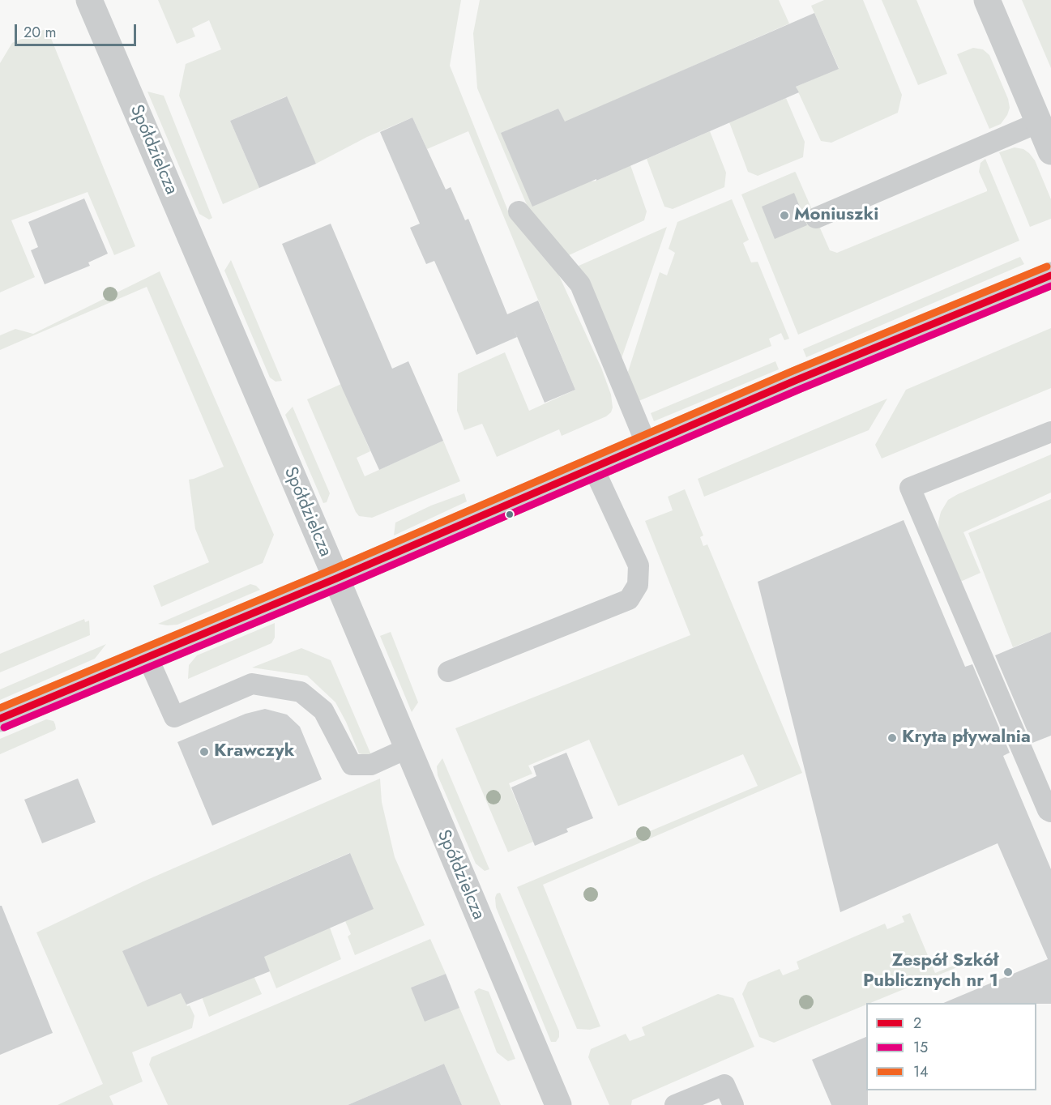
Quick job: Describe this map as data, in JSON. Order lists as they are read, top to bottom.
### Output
{
  "streets": {
    "street": ["Spółdzielcza"]
  },
  "places": [
    "Moniuszki",
    "Kryta pływalnia",
    "Krawczyk",
    "Zespół Szkół Publicznych nr 1"
  ],
  "lines": ["transit line 14", "transit line 2", "transit line 15"],
  "legend": ["2", "15", "14"],
  "scale_bar": "20 m"
}
